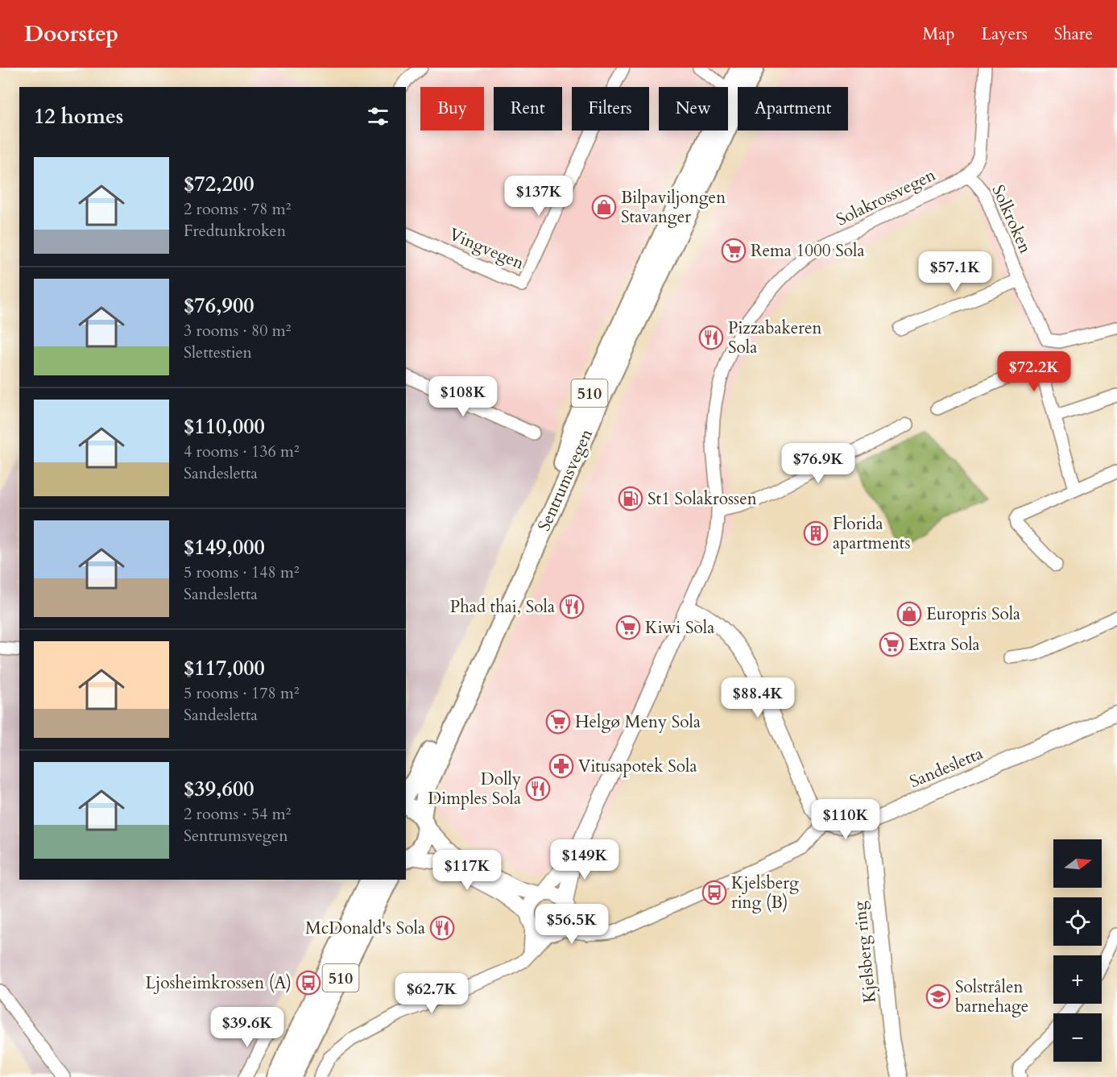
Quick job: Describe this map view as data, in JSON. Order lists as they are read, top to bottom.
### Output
{
  "streets": {
    "main road": ["510", "Sentrumsvegen"],
    "street": [
      "Solakrossvegen",
      "Solkroken",
      "Vingvegen",
      "Sandesletta",
      "Kjelsberg ring"
    ]
  },
  "crossings": [
    ["Solakrossvegen", "Solkroken"],
    ["Sandesletta", "Kjelsberg ring"]
  ],
  "places": {
    "shop": ["Bilpaviljongen Stavanger", "Europris Sola"],
    "supermarket": [
      "Rema 1000 Sola",
      "Kiwi Sola",
      "Extra Sola",
      "Helgø Meny Sola"
    ],
    "restaurant": [
      "Pizzabakeren Sola",
      "Phad thai, Sola",
      "Dolly Dimples Sola",
      "McDonald's Sola"
    ],
    "fuel station": ["St1 Solakrossen"],
    "building": ["Florida apartments"],
    "pharmacy": ["Vitusapotek Sola"],
    "bus stop": ["Kjelsberg ring (B)", "Ljosheimkrossen (A)"],
    "school or university": ["Solstrålen barnehage"]
  },
  "north": "right",
  "page": {
    "header": "Doorstep",
    "nav": ["Map", "Layers", "Share"],
    "chip": [
      "Buy",
      "Rent",
      "Filters",
      "New",
      "Apartment"
    ],
    "heading": "12 homes",
    "list": [
      {
        "name": "$72,200",
        "note": "2 rooms · 78 m² · Fredtunkroken"
      },
      {
        "name": "$76,900",
        "note": "3 rooms · 80 m² · Slettestien"
      },
      {
        "name": "$110,000",
        "note": "4 rooms · 136 m² · Sandesletta"
      },
      {
        "name": "$149,000",
        "note": "5 rooms · 148 m² · Sandesletta"
      },
      {
        "name": "$117,000",
        "note": "5 rooms · 178 m² · Sandesletta"
      },
      {
        "name": "$39,600",
        "note": "2 rooms · 54 m² · Sentrumsvegen"
      }
    ],
    "price": [
      "$137K",
      "$57.1K",
      "$72.2K",
      "$108K",
      "$76.9K",
      "$88.4K",
      "$110K",
      "$149K",
      "$117K",
      "$56.5K",
      "$62.7K",
      "$39.6K"
    ],
    "map_buttons": ["+", "−"]
  }
}
